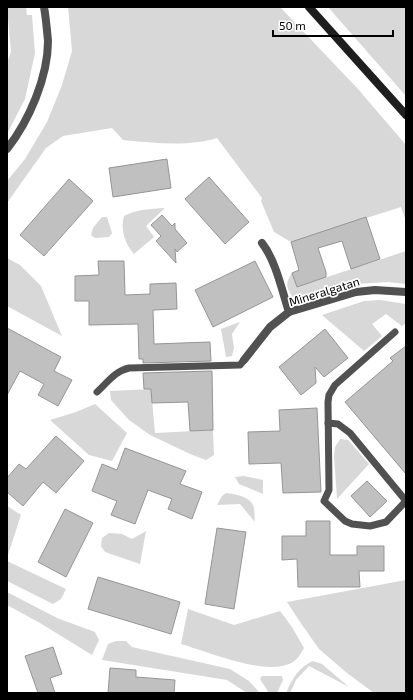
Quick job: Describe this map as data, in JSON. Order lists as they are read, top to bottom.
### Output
{
  "streets": {
    "street": ["Mineralgatan"]
  },
  "scale_bar": "50 m"
}
